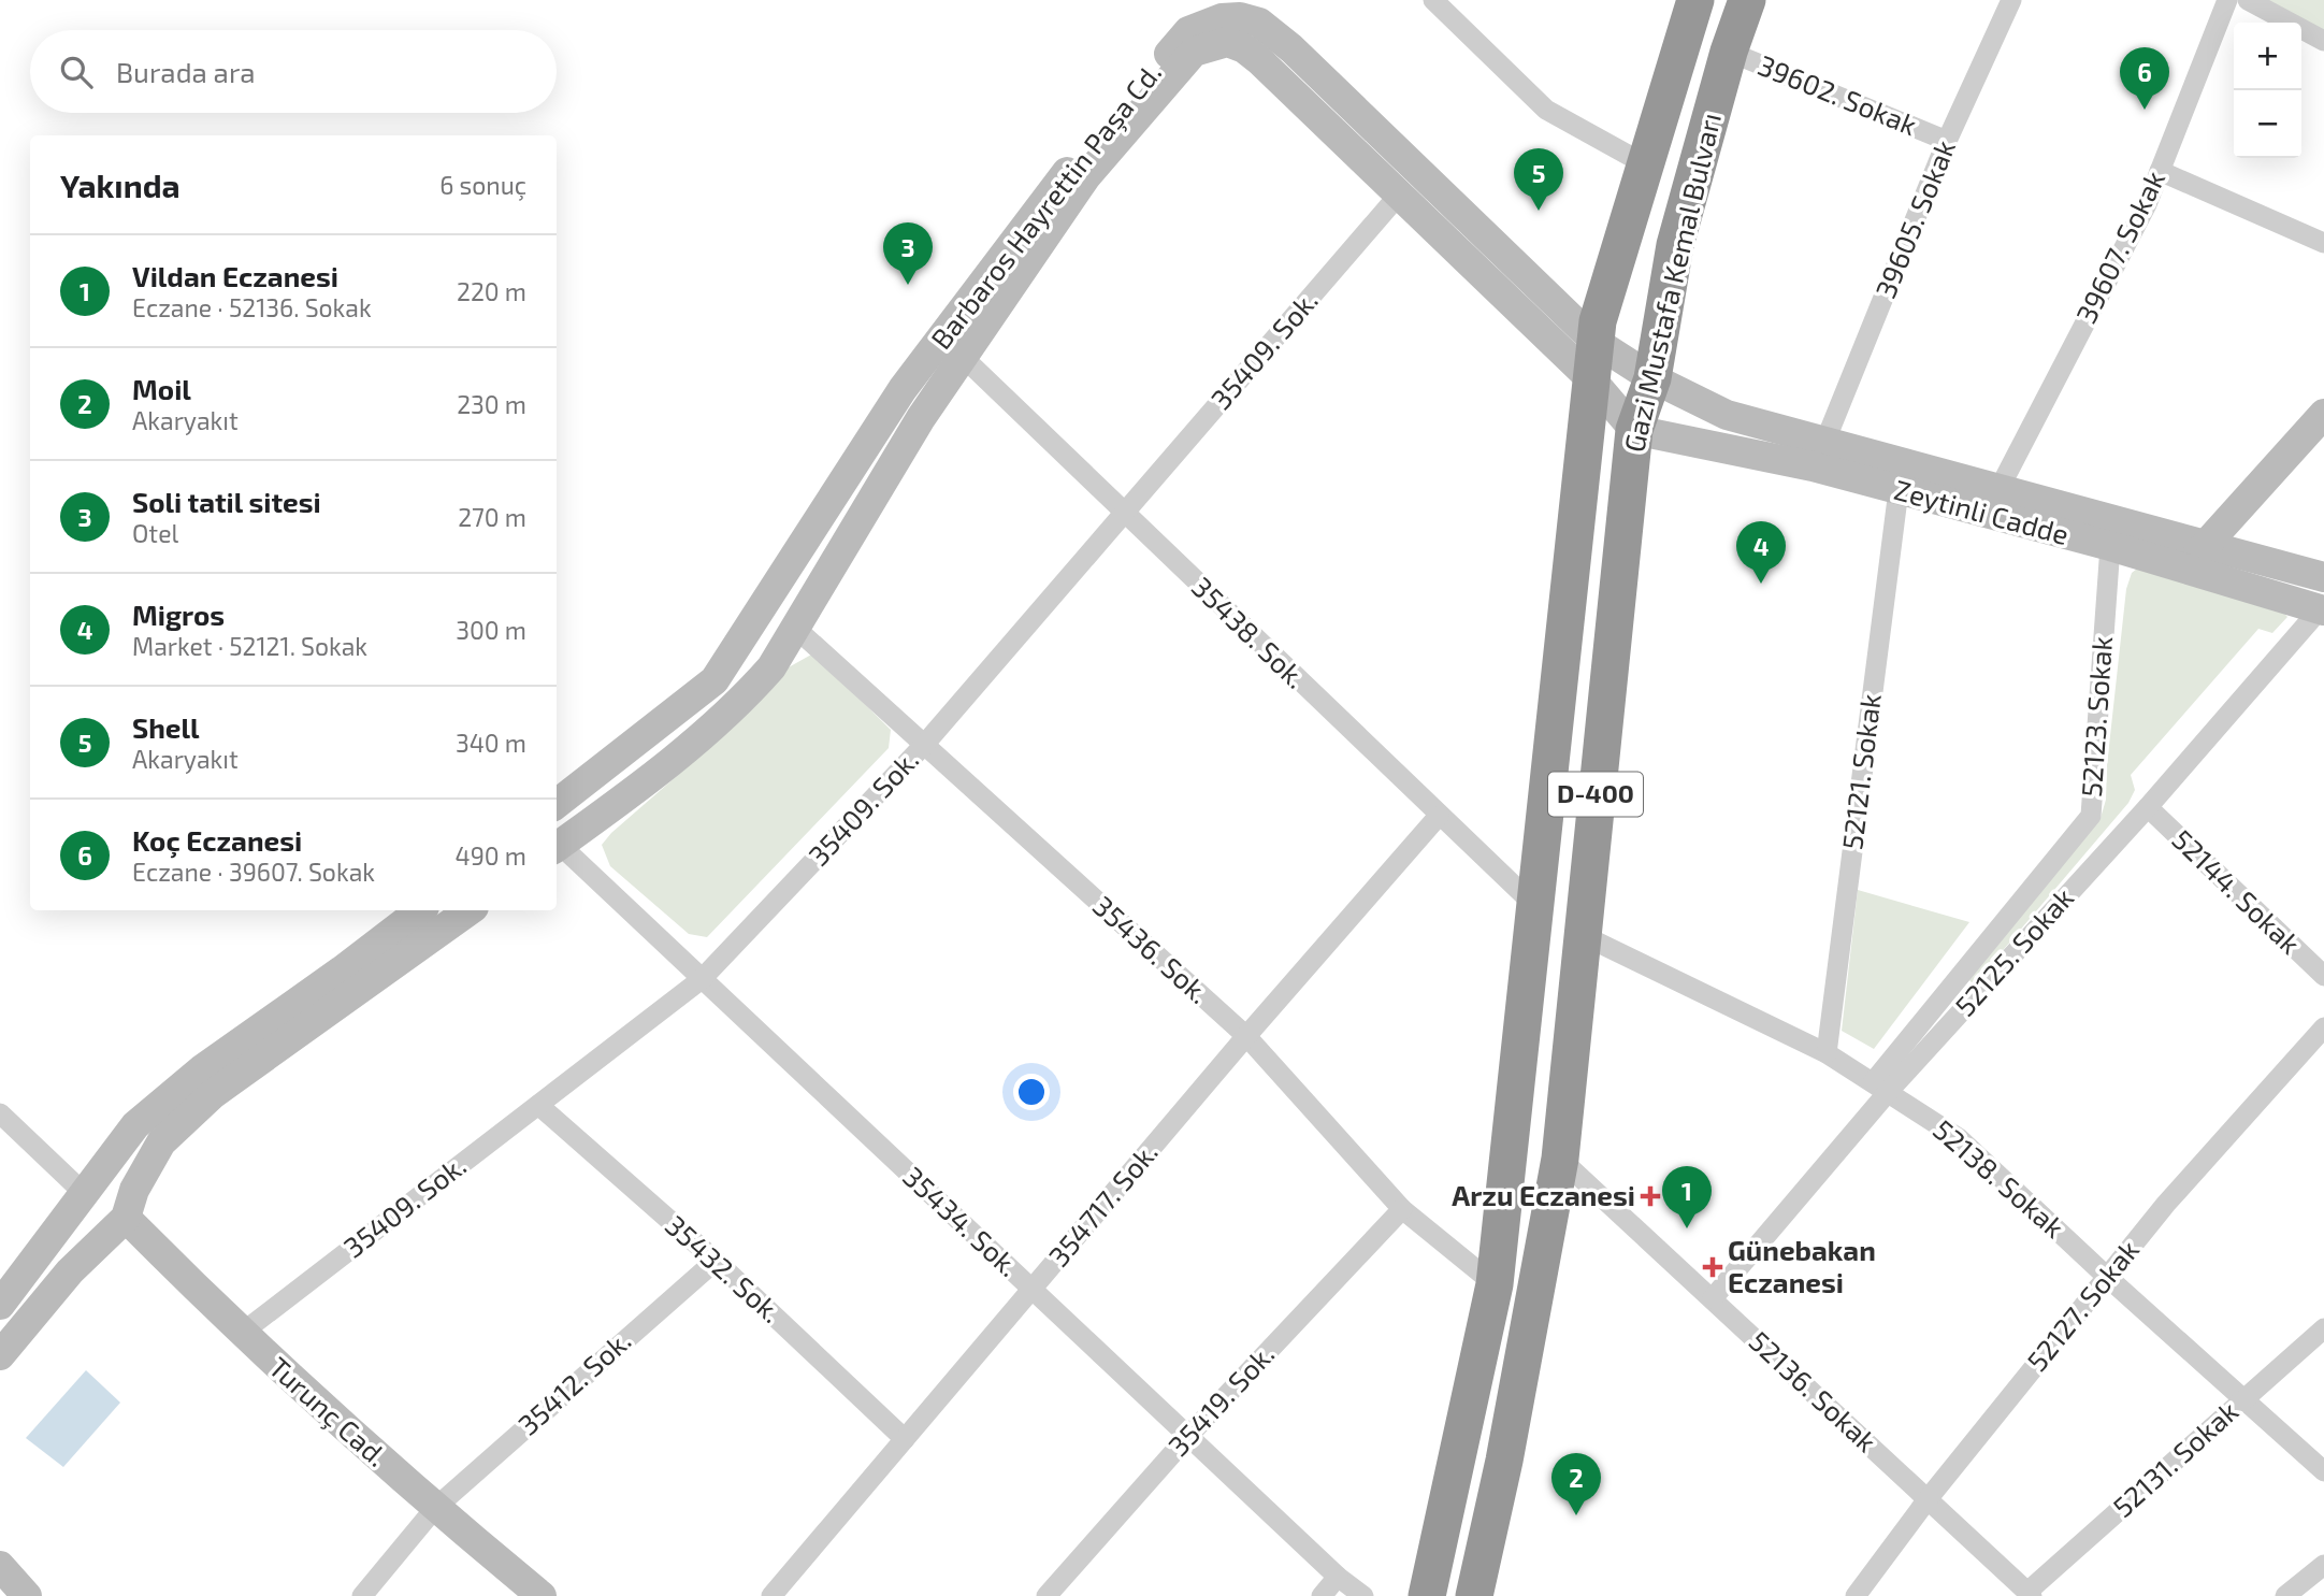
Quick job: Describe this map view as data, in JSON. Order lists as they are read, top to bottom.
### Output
{
  "streets": {
    "highway": ["Gazi Mustafa Kemal Bulvarı", "D-400"],
    "street": [
      "39602. Sokak",
      "Barbaros Hayrettin Paşa Cd.",
      "39605. Sokak",
      "39607. Sokak",
      "35409. Sok.",
      "Zeytinli Cadde",
      "35438. Sok.",
      "52123. Sokak",
      "52121. Sokak",
      "52144. Sokak",
      "35436. Sok.",
      "52125. Sokak",
      "52138. Sokak",
      "354717. Sok.",
      "35434. Sok.",
      "35432. Sok.",
      "52127. Sokak",
      "35412. Sok.",
      "52136. Sokak",
      "35419. Sok.",
      "Turunç Cad.",
      "52131. Sokak"
    ]
  },
  "crossings": [
    ["39602. Sokak", "39605. Sokak"],
    ["39602. Sokak", "Gazi Mustafa Kemal Bulvarı"],
    ["39605. Sokak", "Zeytinli Cadde"],
    ["39607. Sokak", "Zeytinli Cadde"],
    ["Gazi Mustafa Kemal Bulvarı", "Zeytinli Cadde"],
    ["Gazi Mustafa Kemal Bulvarı", "35438. Sok."],
    ["Gazi Mustafa Kemal Bulvarı", "35436. Sok."],
    ["Gazi Mustafa Kemal Bulvarı", "52138. Sokak"],
    ["Gazi Mustafa Kemal Bulvarı", "52136. Sokak"],
    ["35409. Sok.", "35438. Sok."],
    ["35409. Sok.", "35436. Sok."],
    ["35409. Sok.", "35434. Sok."],
    ["35409. Sok.", "35432. Sok."],
    ["35409. Sok.", "Turunç Cad."],
    ["Zeytinli Cadde", "52123. Sokak"],
    ["Zeytinli Cadde", "52121. Sokak"],
    ["Zeytinli Cadde", "52125. Sokak"],
    ["35438. Sok.", "354717. Sok."],
    ["52123. Sokak", "52125. Sokak"],
    ["52123. Sokak", "52138. Sokak"],
    ["52121. Sokak", "52138. Sokak"],
    ["52144. Sokak", "52125. Sokak"],
    ["35436. Sok.", "354717. Sok."],
    ["35436. Sok.", "35419. Sok."],
    ["52125. Sokak", "52138. Sokak"],
    ["52125. Sokak", "52136. Sokak"],
    ["52138. Sokak", "52127. Sokak"],
    ["52138. Sokak", "52131. Sokak"],
    ["354717. Sok.", "35434. Sok."],
    ["354717. Sok.", "35432. Sok."],
    ["35434. Sok.", "35419. Sok."],
    ["35432. Sok.", "35412. Sok."],
    ["52127. Sokak", "52136. Sokak"],
    ["35412. Sok.", "Turunç Cad."],
    ["52136. Sokak", "52131. Sokak"]
  ],
  "places": {
    "health": ["Arzu Eczanesi", "Günebakan Eczanesi"]
  },
  "page": {
    "map_buttons": ["+", "−"],
    "search": "Burada ara",
    "pins": [
      "6",
      "5",
      "3",
      "4",
      "1",
      "2"
    ],
    "heading": ["Yakında", "6 sonuç"],
    "list": [
      {
        "mark": "1",
        "name": "Vildan Eczanesi",
        "note": "Eczane · 52136. Sokak",
        "value": "220 m"
      },
      {
        "mark": "2",
        "name": "Moil",
        "note": "Akaryakıt",
        "value": "230 m"
      },
      {
        "mark": "3",
        "name": "Soli tatil sitesi",
        "note": "Otel",
        "value": "270 m"
      },
      {
        "mark": "4",
        "name": "Migros",
        "note": "Market · 52121. Sokak",
        "value": "300 m"
      },
      {
        "mark": "5",
        "name": "Shell",
        "note": "Akaryakıt",
        "value": "340 m"
      },
      {
        "mark": "6",
        "name": "Koç Eczanesi",
        "note": "Eczane · 39607. Sokak",
        "value": "490 m"
      }
    ]
  }
}
